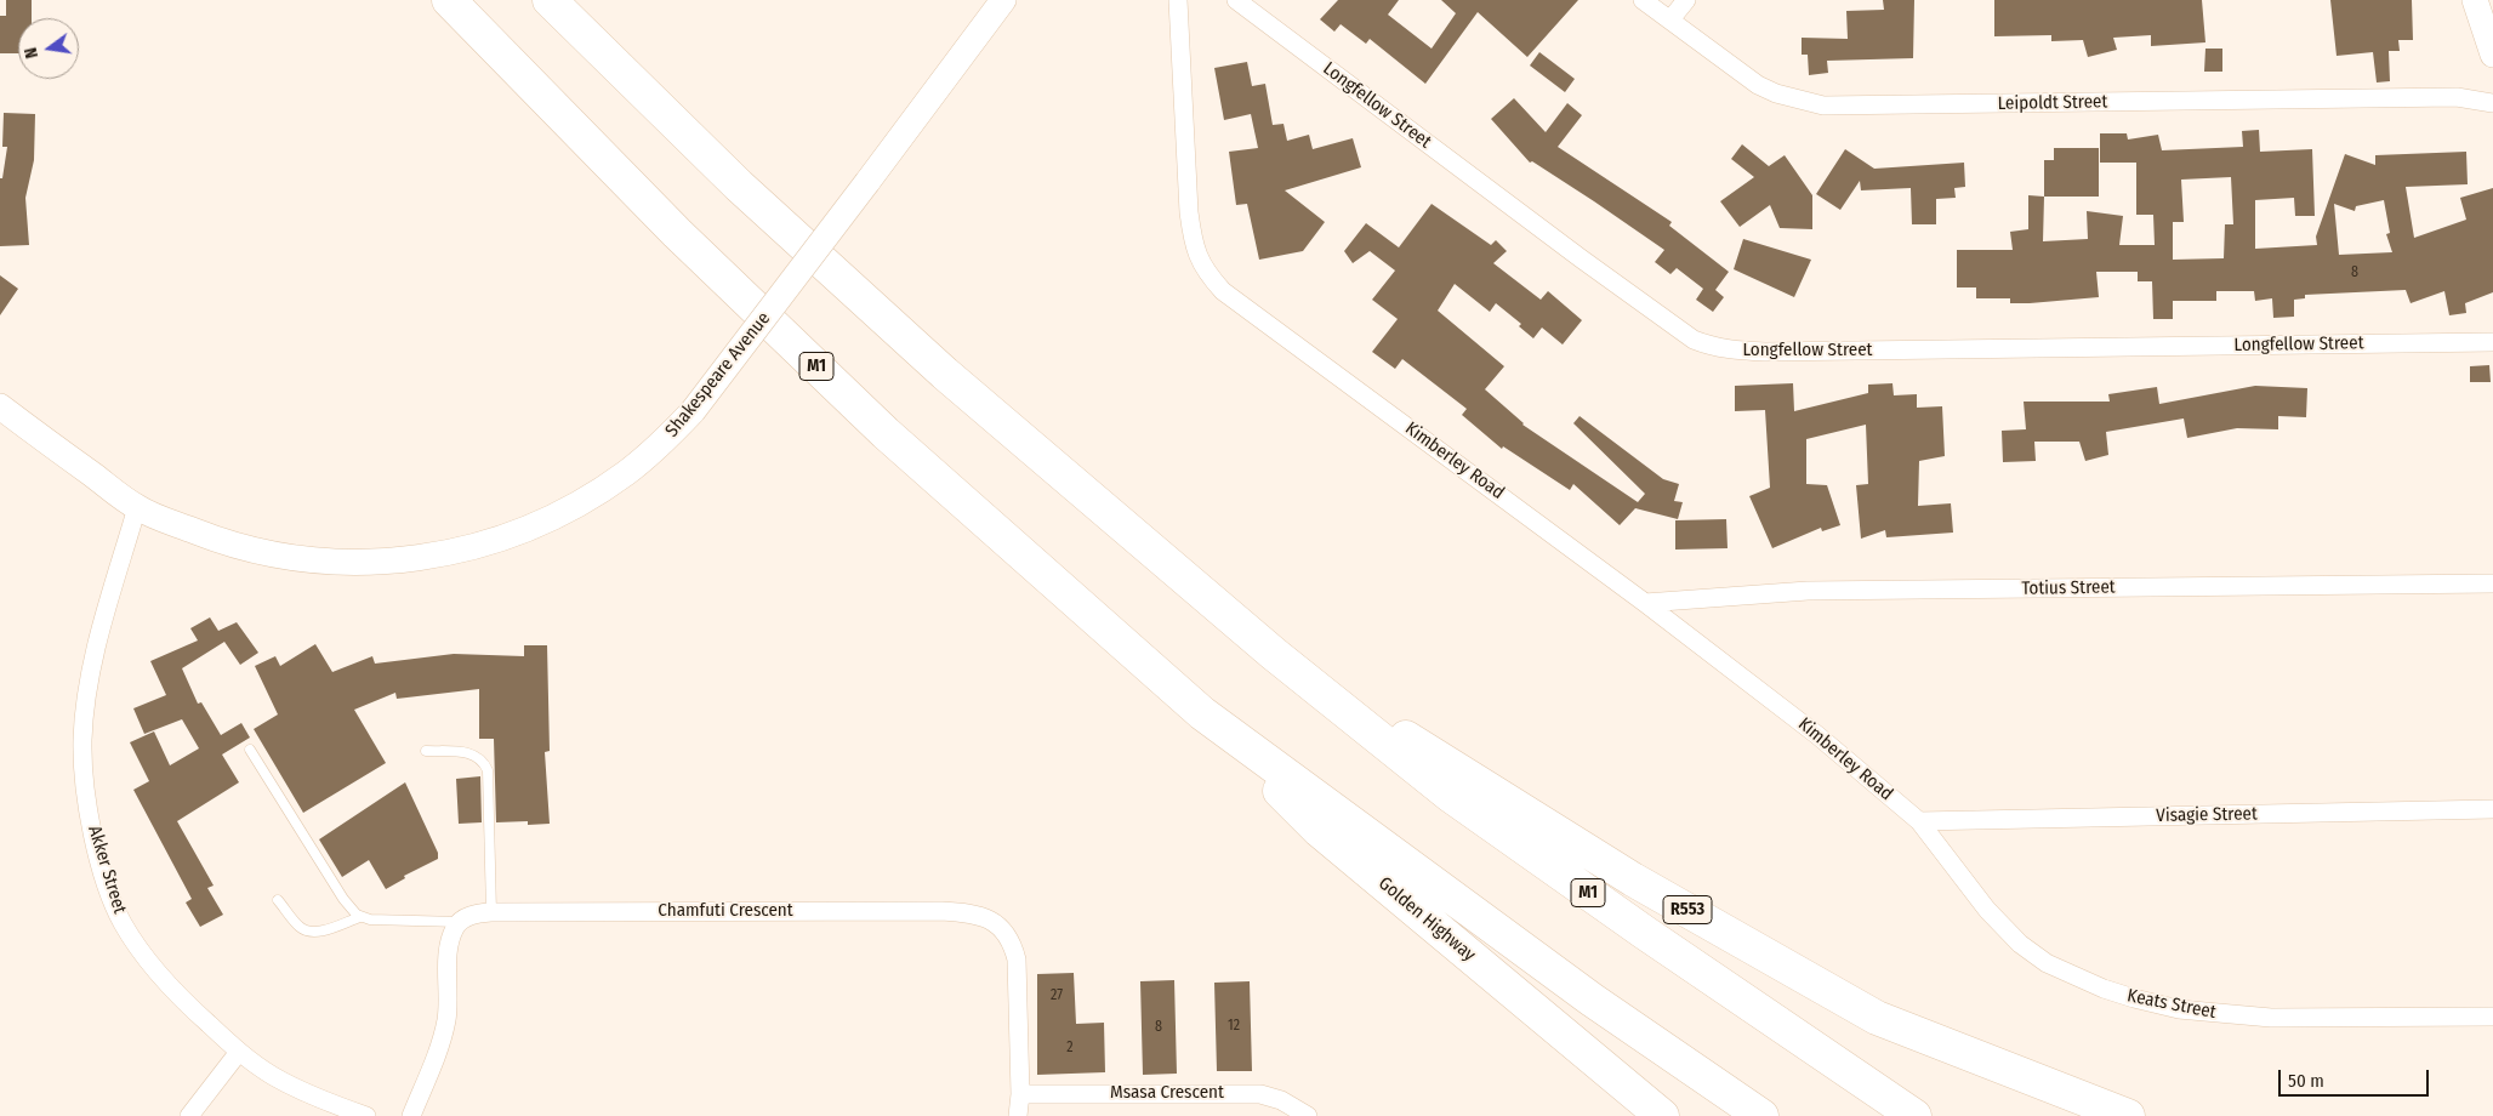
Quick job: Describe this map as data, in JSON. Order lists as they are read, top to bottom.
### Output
{
  "streets": {
    "highway": ["M1", "R553", "Golden Highway"],
    "street": [
      "Leipoldt Street",
      "Longfellow Street",
      "Shakespeare Avenue",
      "Kimberley Road",
      "Totius Street",
      "Visagie Street",
      "Akker Street",
      "Chamfuti Crescent",
      "Keats Street",
      "Msasa Crescent"
    ]
  },
  "crossings": [
    ["M1", "R553"],
    ["M1", "Golden Highway"],
    ["Shakespeare Avenue", "Akker Street"],
    ["Kimberley Road", "Totius Street"],
    ["Kimberley Road", "Visagie Street"],
    ["Kimberley Road", "Keats Street"],
    ["Visagie Street", "Keats Street"],
    ["Chamfuti Crescent", "Msasa Crescent"]
  ],
  "house_numbers": [
    "8",
    "27",
    "12",
    "8",
    "2"
  ],
  "scale_bar": "50 m",
  "north": "left"
}
